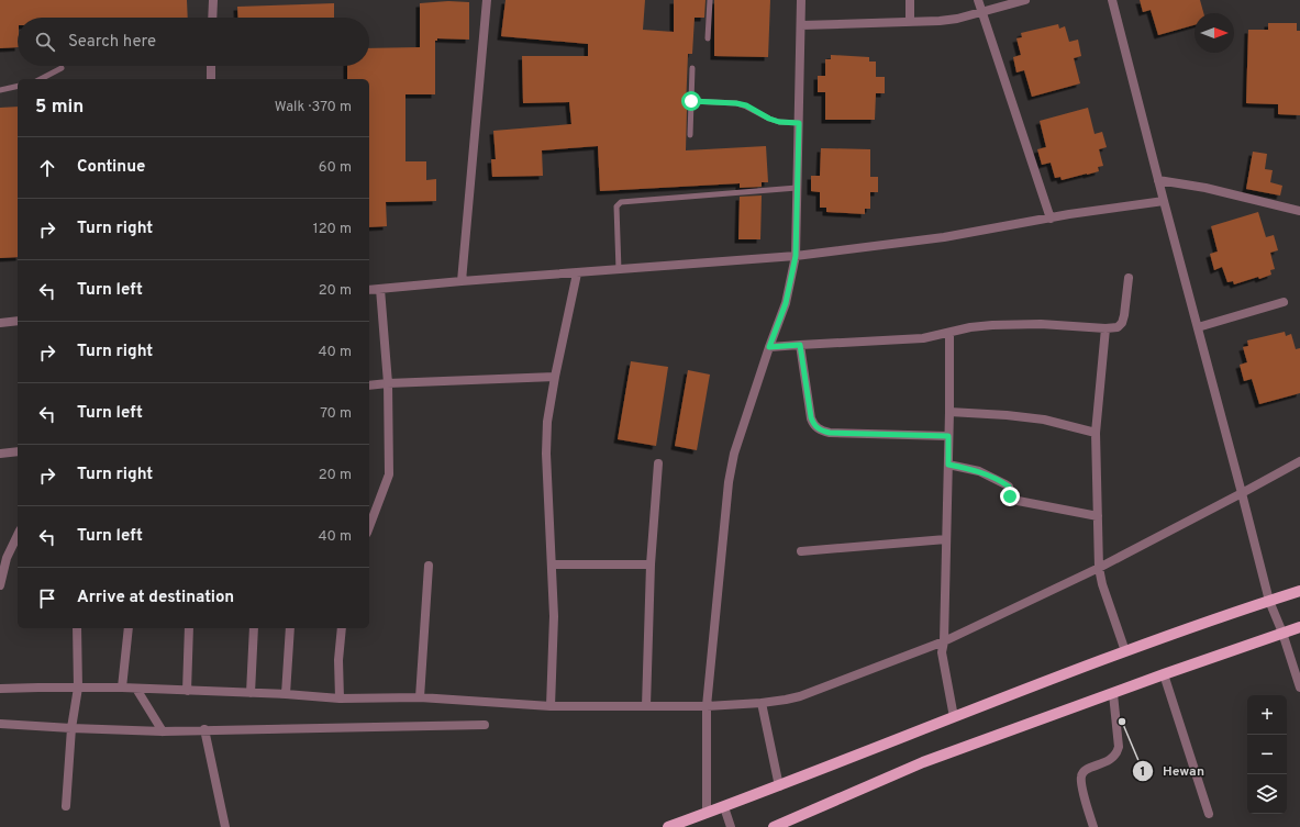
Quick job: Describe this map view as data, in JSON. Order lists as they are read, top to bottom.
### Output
{
  "places": ["Hewan"],
  "north": "right",
  "page": {
    "search": "Search here",
    "heading": ["5 min", "Walk · 370 m"],
    "list": [
      ["Continue", "60 m"],
      ["Turn right", "120 m"],
      ["Turn left", "20 m"],
      ["Turn right", "40 m"],
      ["Turn left", "70 m"],
      ["Turn right", "20 m"],
      ["Turn left", "40 m"],
      "Arrive at destination"
    ],
    "map_buttons": ["+", "−"]
  }
}
